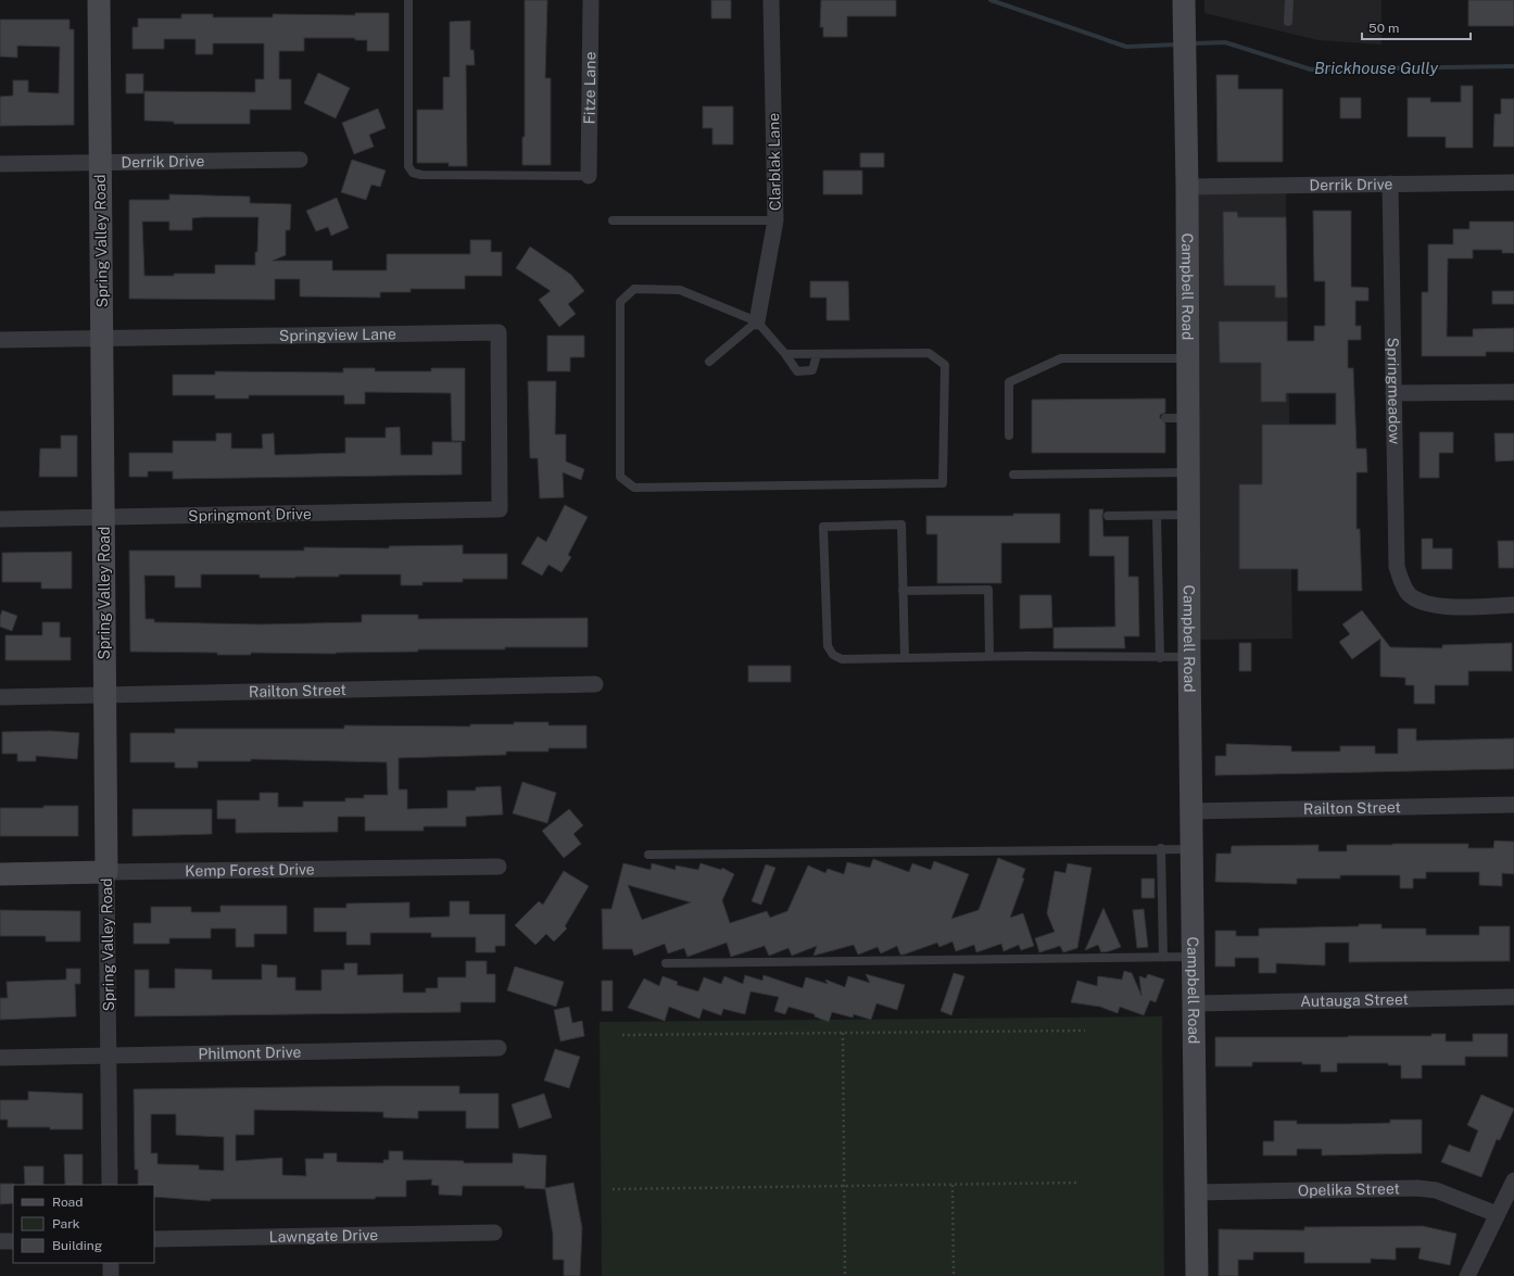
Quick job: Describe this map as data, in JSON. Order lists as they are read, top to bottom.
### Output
{
  "streets": {
    "street": [
      "Fitze Lane",
      "Derrik Drive",
      "Clarblak Lane",
      "Spring Valley Road",
      "Campbell Road",
      "Springview Lane",
      "Springmeadow",
      "Springmont Drive",
      "Railton Street",
      "Kemp Forest Drive",
      "Autauga Street",
      "Philmont Drive",
      "Opelika Street",
      "Lawngate Drive"
    ]
  },
  "crossings": [
    ["Derrik Drive", "Spring Valley Road"],
    ["Derrik Drive", "Campbell Road"],
    ["Derrik Drive", "Springmeadow"],
    ["Spring Valley Road", "Springview Lane"],
    ["Spring Valley Road", "Springmont Drive"],
    ["Spring Valley Road", "Railton Street"],
    ["Spring Valley Road", "Kemp Forest Drive"],
    ["Spring Valley Road", "Philmont Drive"],
    ["Campbell Road", "Railton Street"],
    ["Campbell Road", "Autauga Street"],
    ["Campbell Road", "Opelika Street"],
    ["Springview Lane", "Springmont Drive"]
  ],
  "water": ["Brickhouse Gully"],
  "legend": ["Road", "Park", "Building"],
  "scale_bar": "50 m"
}
